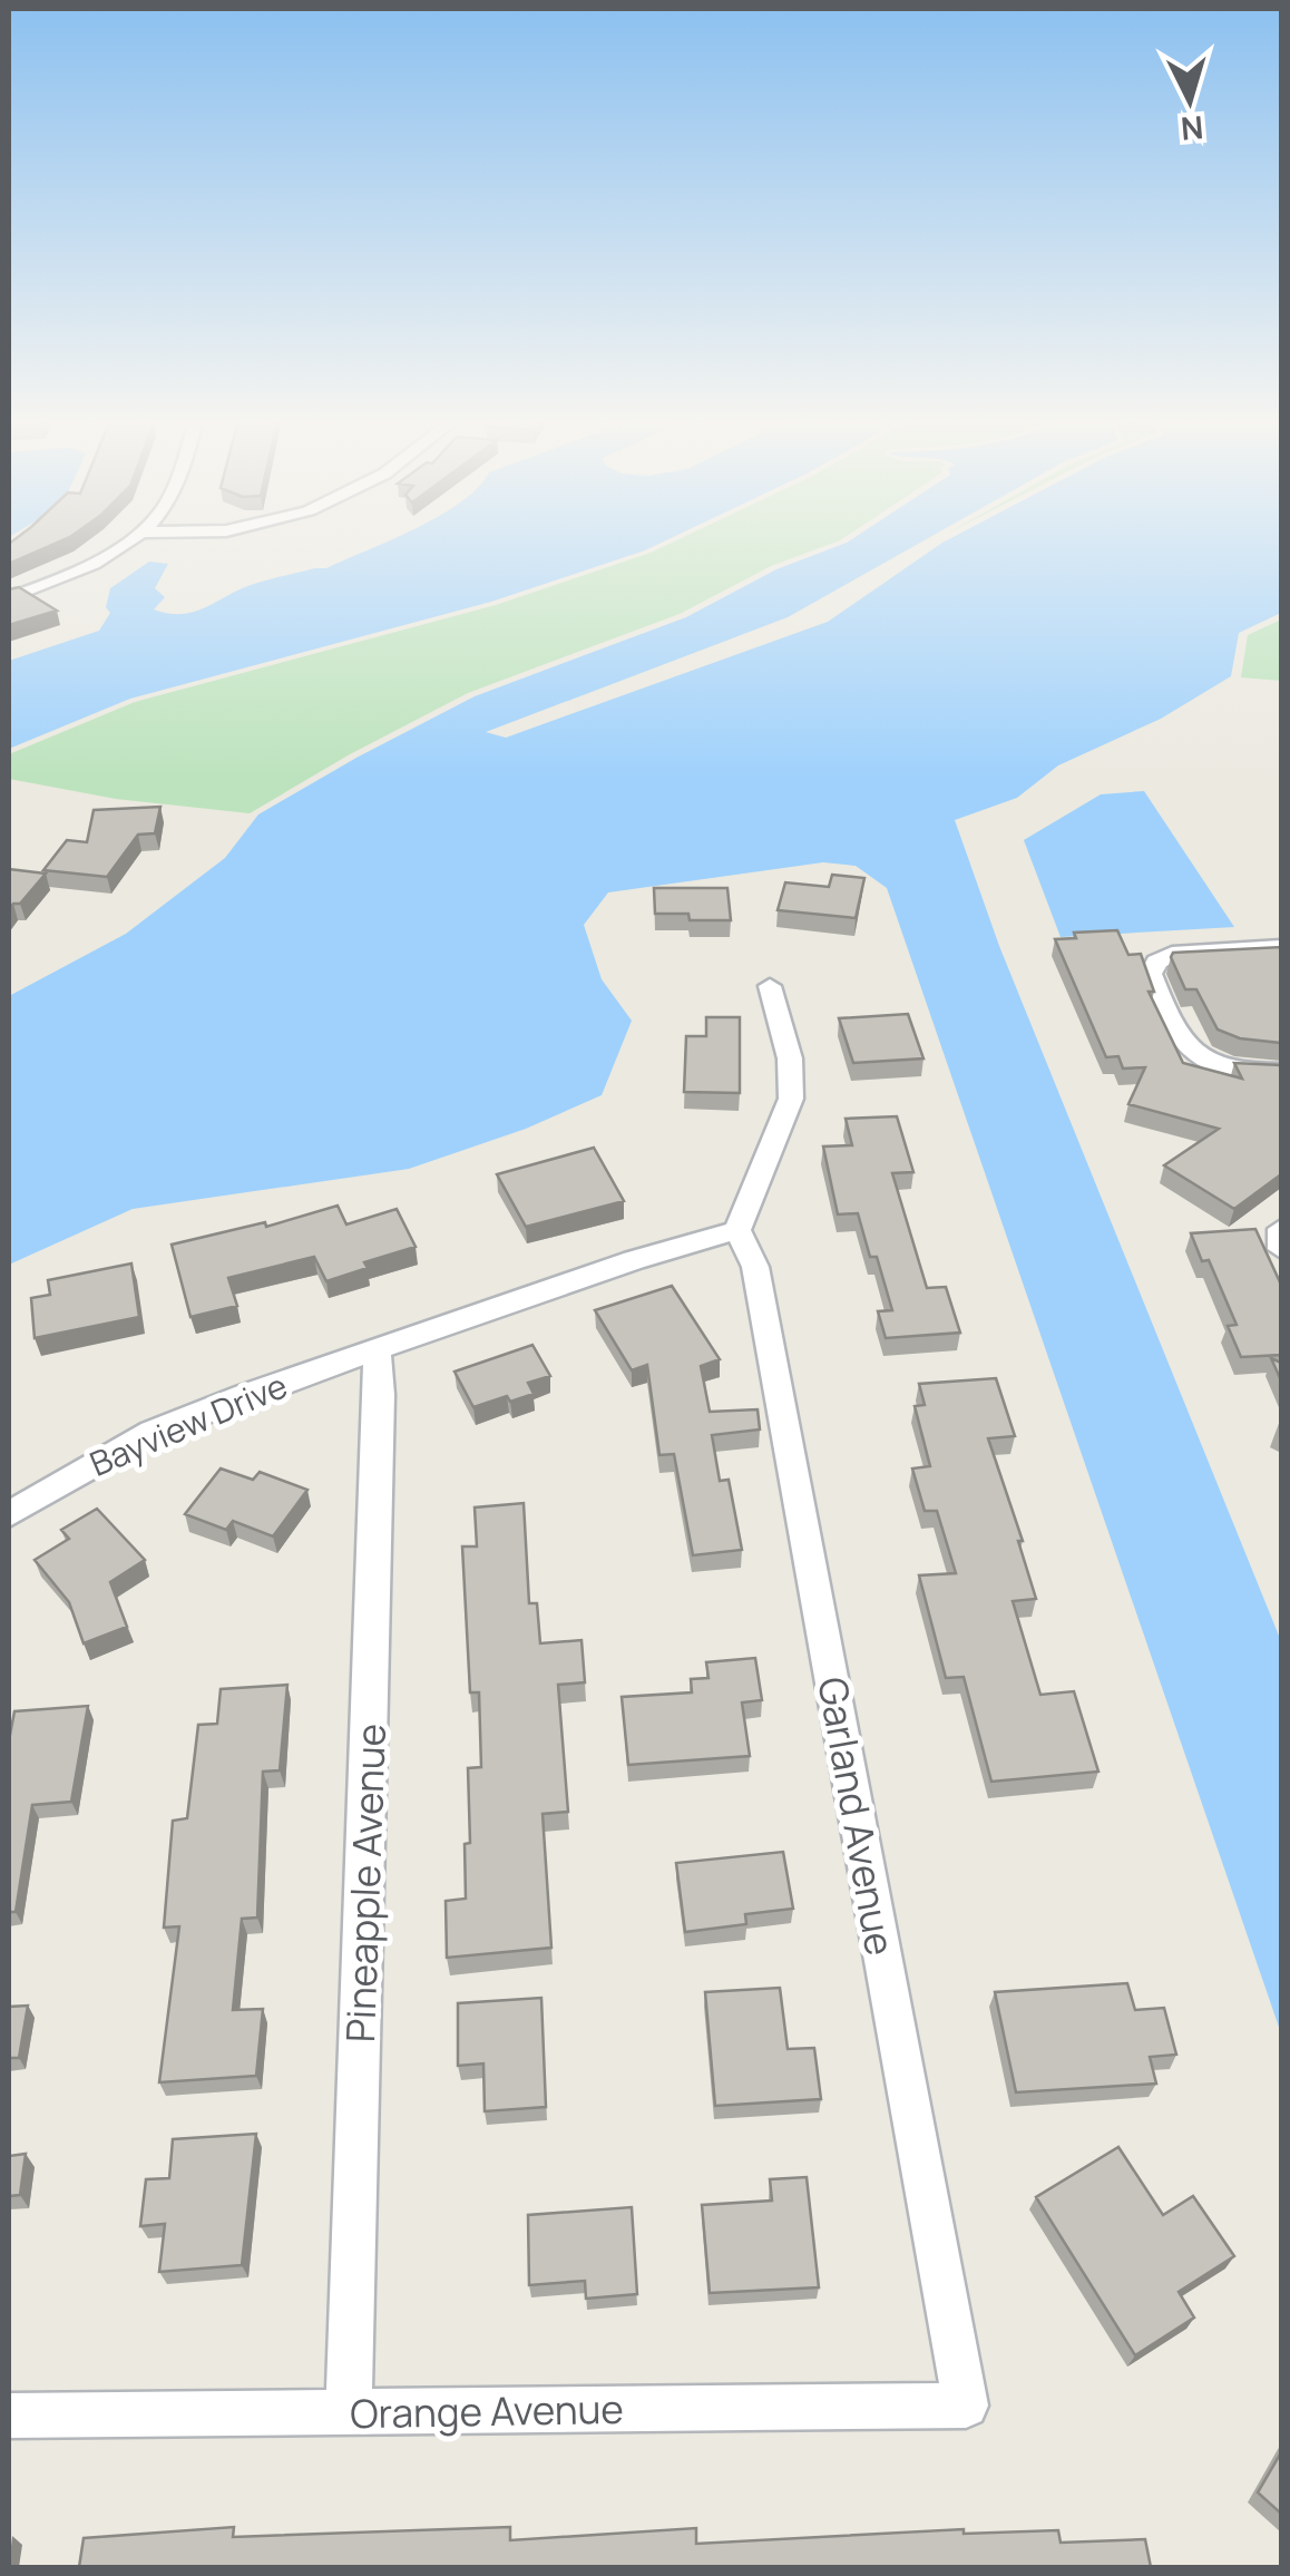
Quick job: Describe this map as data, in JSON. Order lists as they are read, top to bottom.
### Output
{
  "streets": {
    "street": [
      "Bayview Drive",
      "Garland Avenue",
      "Pineapple Avenue",
      "Orange Avenue"
    ]
  },
  "crossings": [
    ["Bayview Drive", "Pineapple Avenue"],
    ["Garland Avenue", "Orange Avenue"],
    ["Pineapple Avenue", "Orange Avenue"]
  ],
  "north": "bottom"
}
